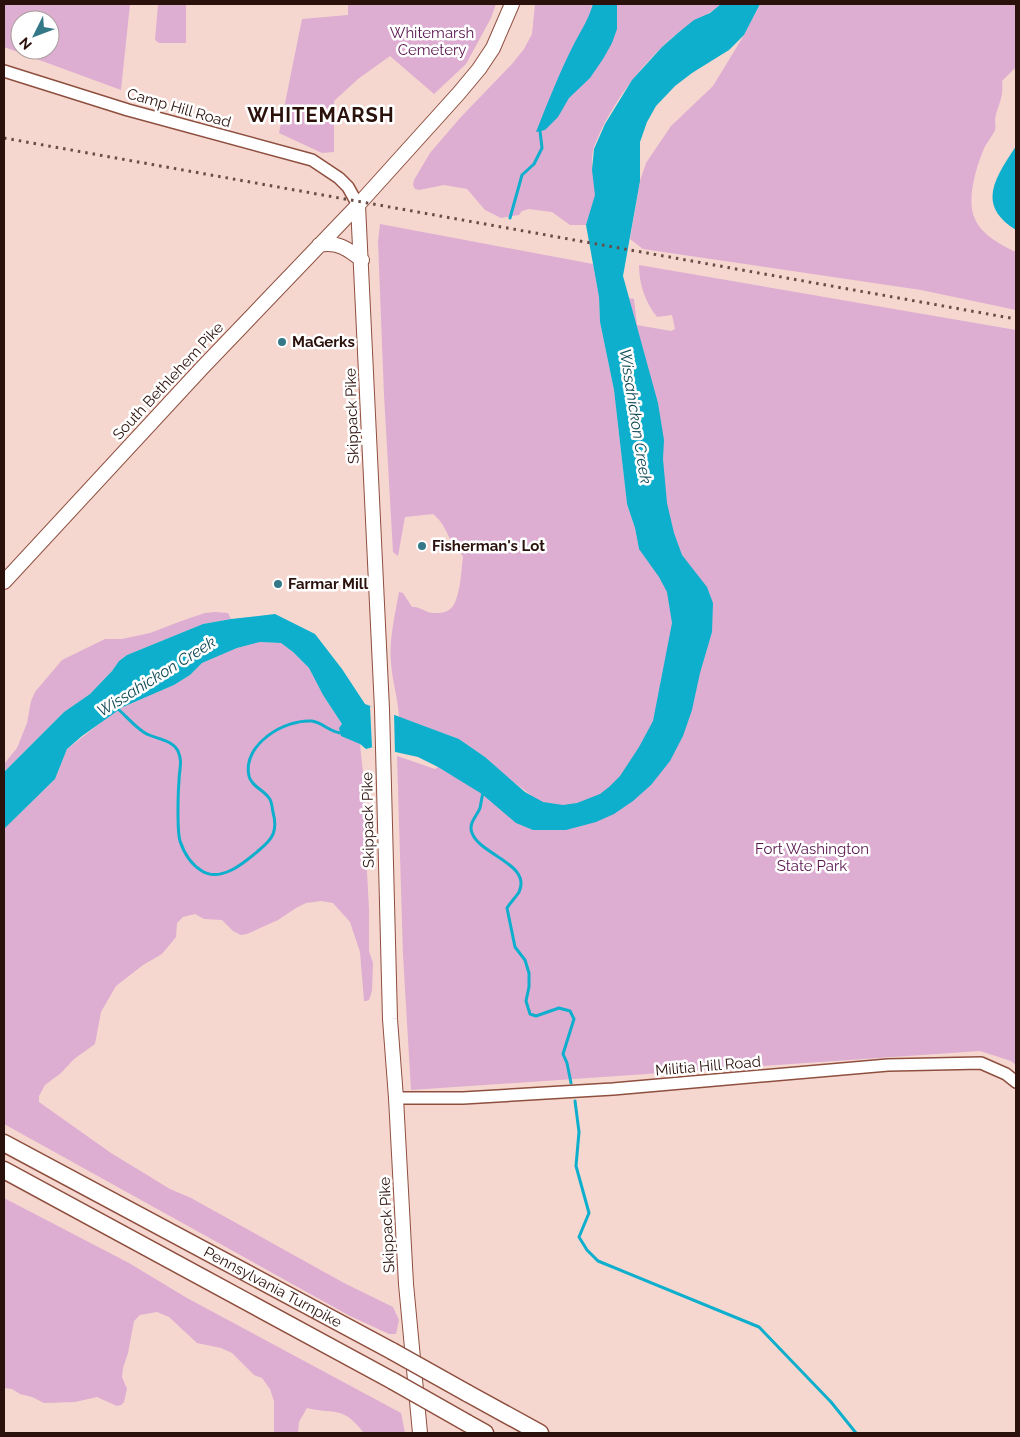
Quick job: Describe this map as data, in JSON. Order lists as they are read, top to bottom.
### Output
{
  "streets": {
    "highway": ["Pennsylvania Turnpike"],
    "main road": ["South Bethlehem Pike", "Skippack Pike"],
    "street": ["Camp Hill Road", "Militia Hill Road"]
  },
  "crossings": [
    ["Camp Hill Road", "South Bethlehem Pike"],
    ["Camp Hill Road", "Skippack Pike"],
    ["South Bethlehem Pike", "Skippack Pike"],
    ["Skippack Pike", "Militia Hill Road"]
  ],
  "districts": ["WHITEMARSH"],
  "water": ["Wissahickon Creek"],
  "parks": ["Whitemarsh Cemetery", "Fort Washington State Park"],
  "places": ["MaGerks", "Fisherman's Lot", "Farmar Mill"],
  "north": "bottom left"
}
